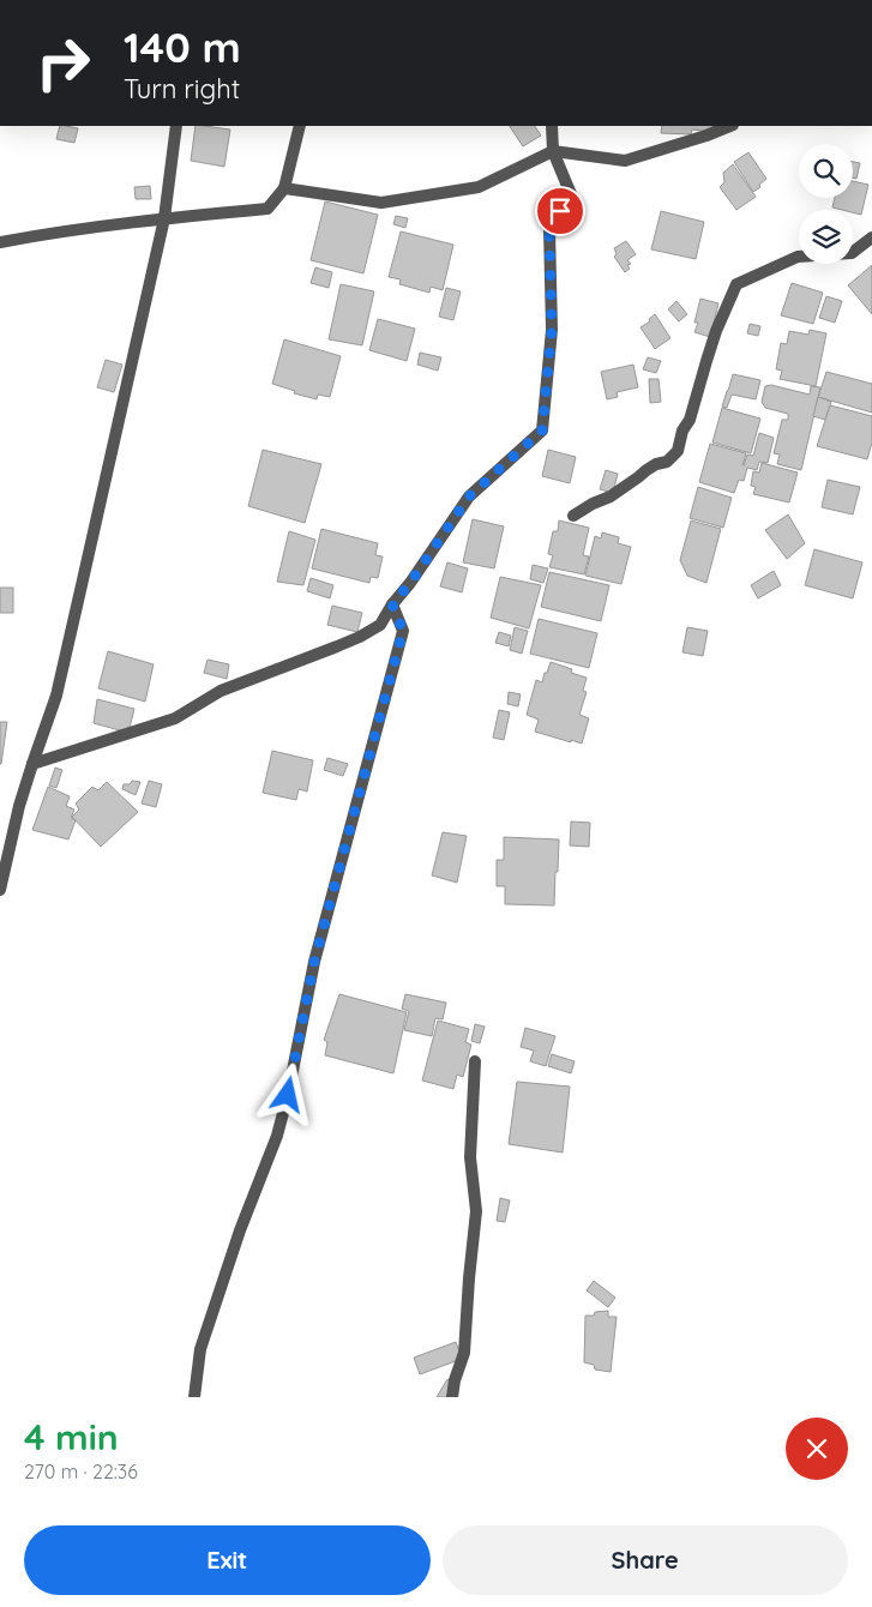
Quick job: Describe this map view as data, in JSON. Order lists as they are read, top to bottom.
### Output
{
  "page": {
    "turn": ["140 m", "Turn right"],
    "heading": ["4 min", "270 m · 22:36"],
    "buttons": ["Exit", "Share"]
  }
}
